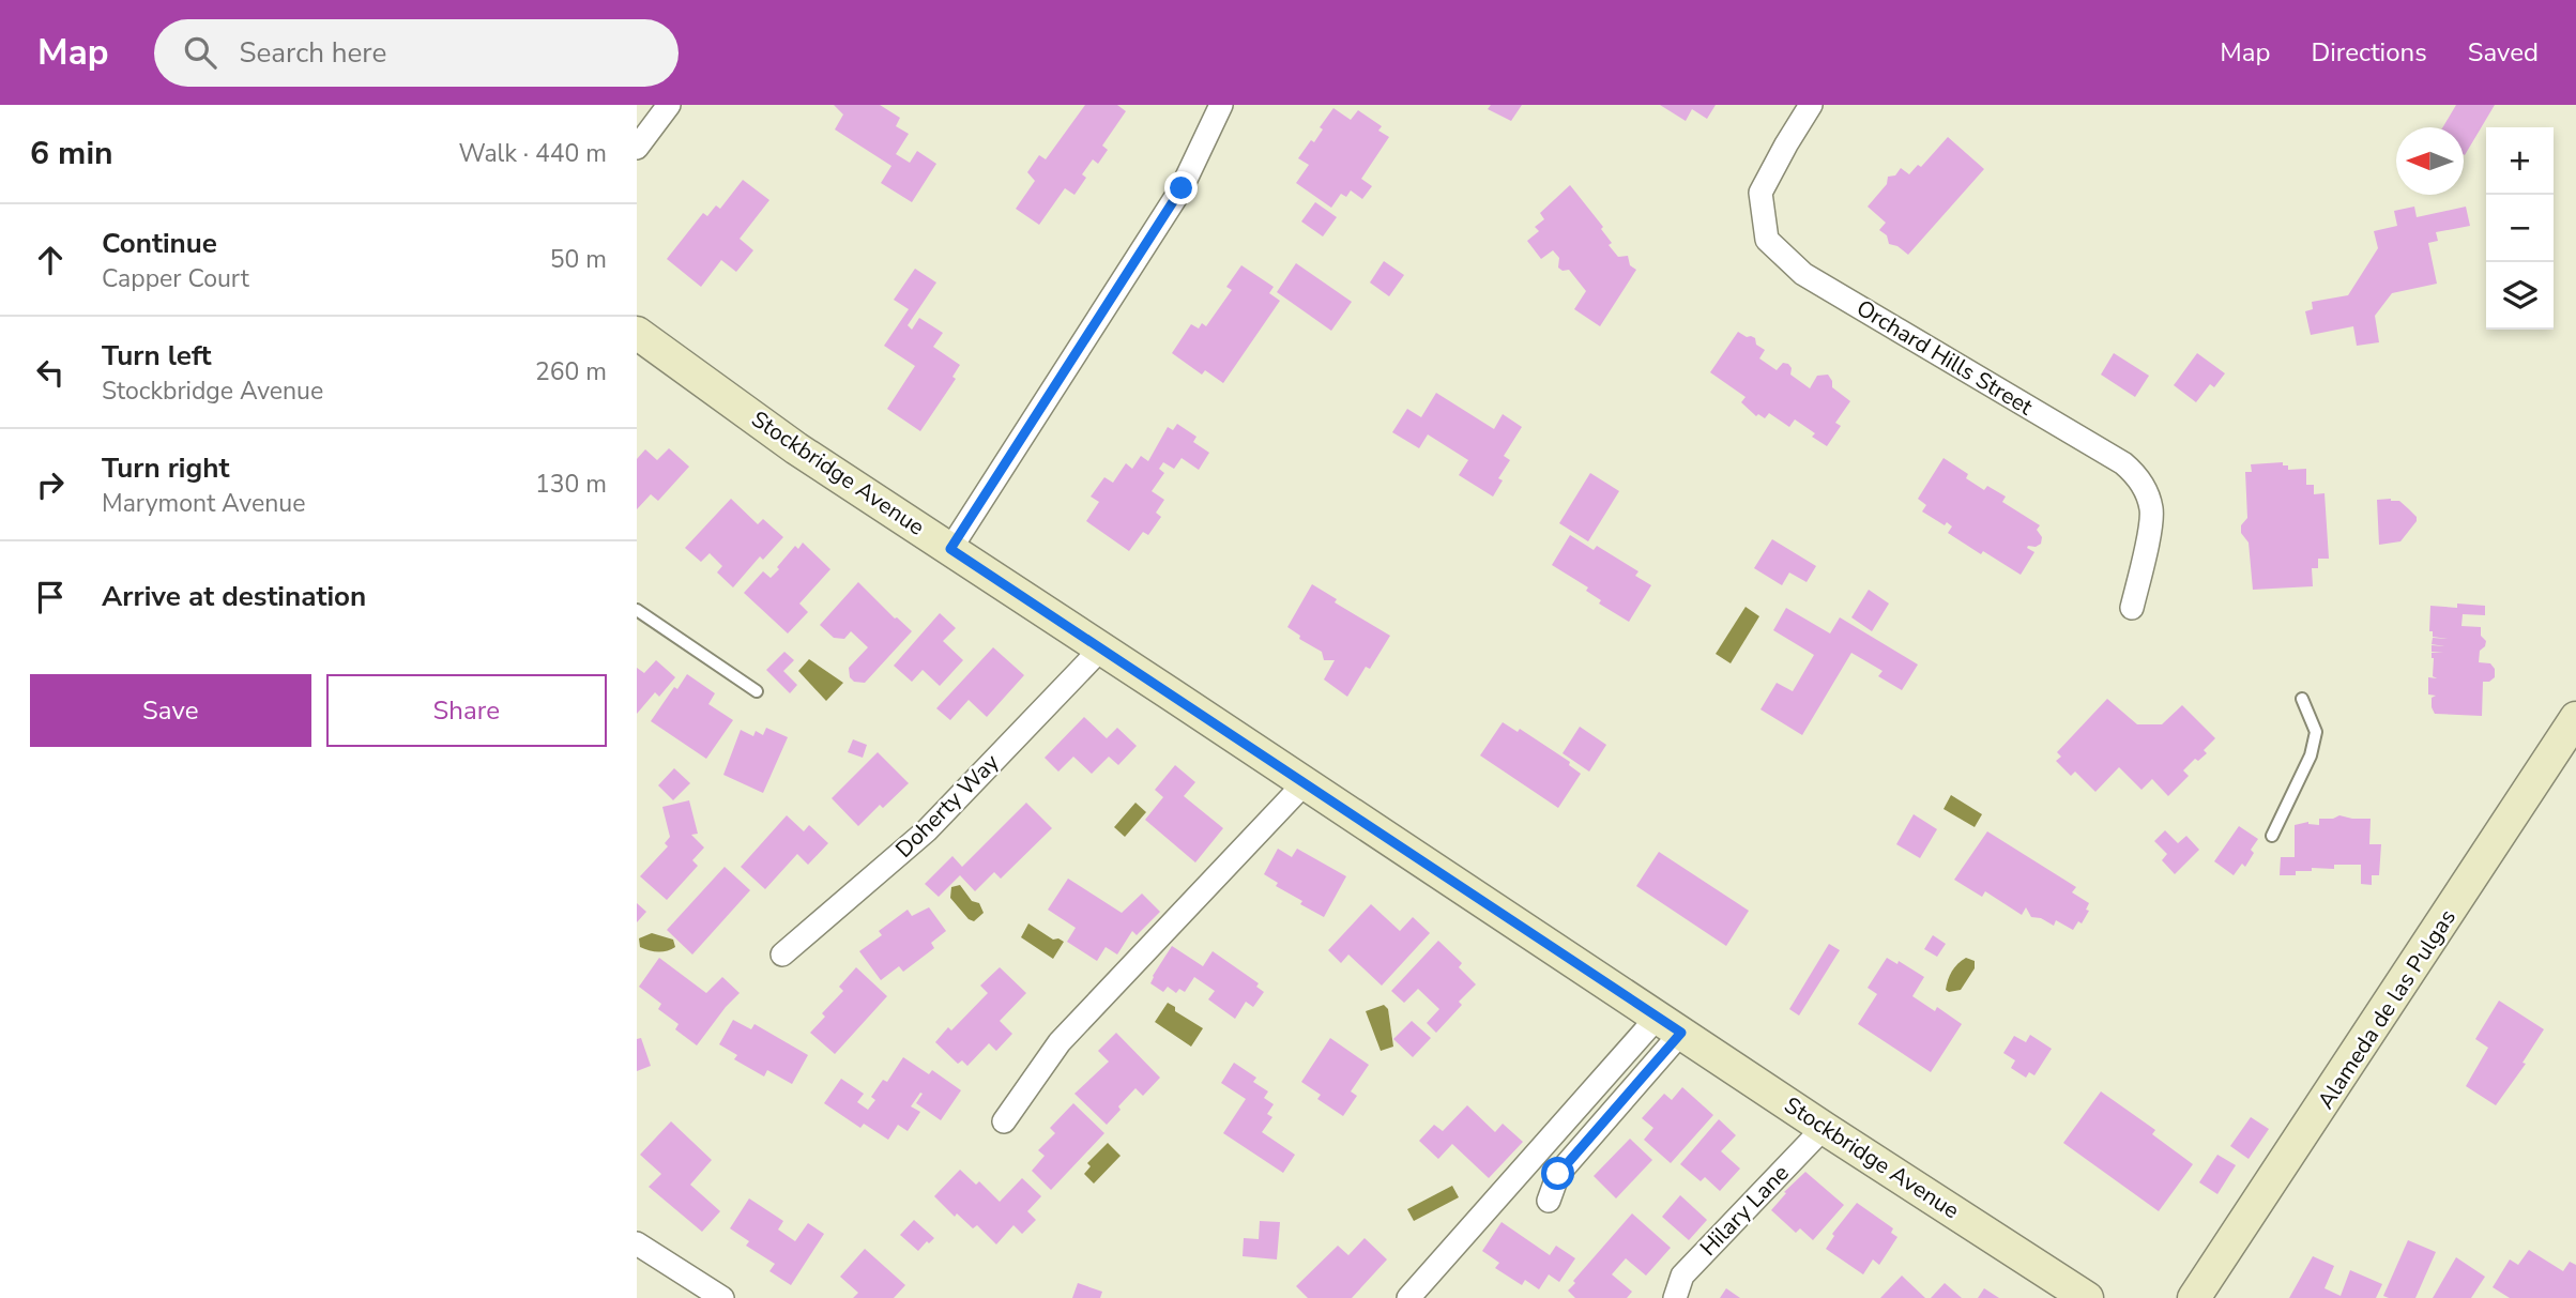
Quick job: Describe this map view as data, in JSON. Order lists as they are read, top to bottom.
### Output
{
  "streets": {
    "street": [
      "Orchard Hills Street",
      "Stockbridge Avenue",
      "Doherty Way",
      "Alameda de las Pulgas",
      "Hilary Lane"
    ]
  },
  "crossings": [
    ["Stockbridge Avenue", "Doherty Way"],
    ["Stockbridge Avenue", "Hilary Lane"]
  ],
  "north": "left",
  "page": {
    "header": "Map",
    "search": "Search here",
    "nav": ["Map", "Directions", "Saved"],
    "heading": ["6 min", "Walk · 440 m"],
    "map_buttons": ["+", "−"],
    "list": [
      ["Continue", "Capper Court", "50 m"],
      ["Turn left", "Stockbridge Avenue", "260 m"],
      ["Turn right", "Marymont Avenue", "130 m"],
      "Arrive at destination"
    ],
    "buttons": ["Save", "Share"]
  }
}
